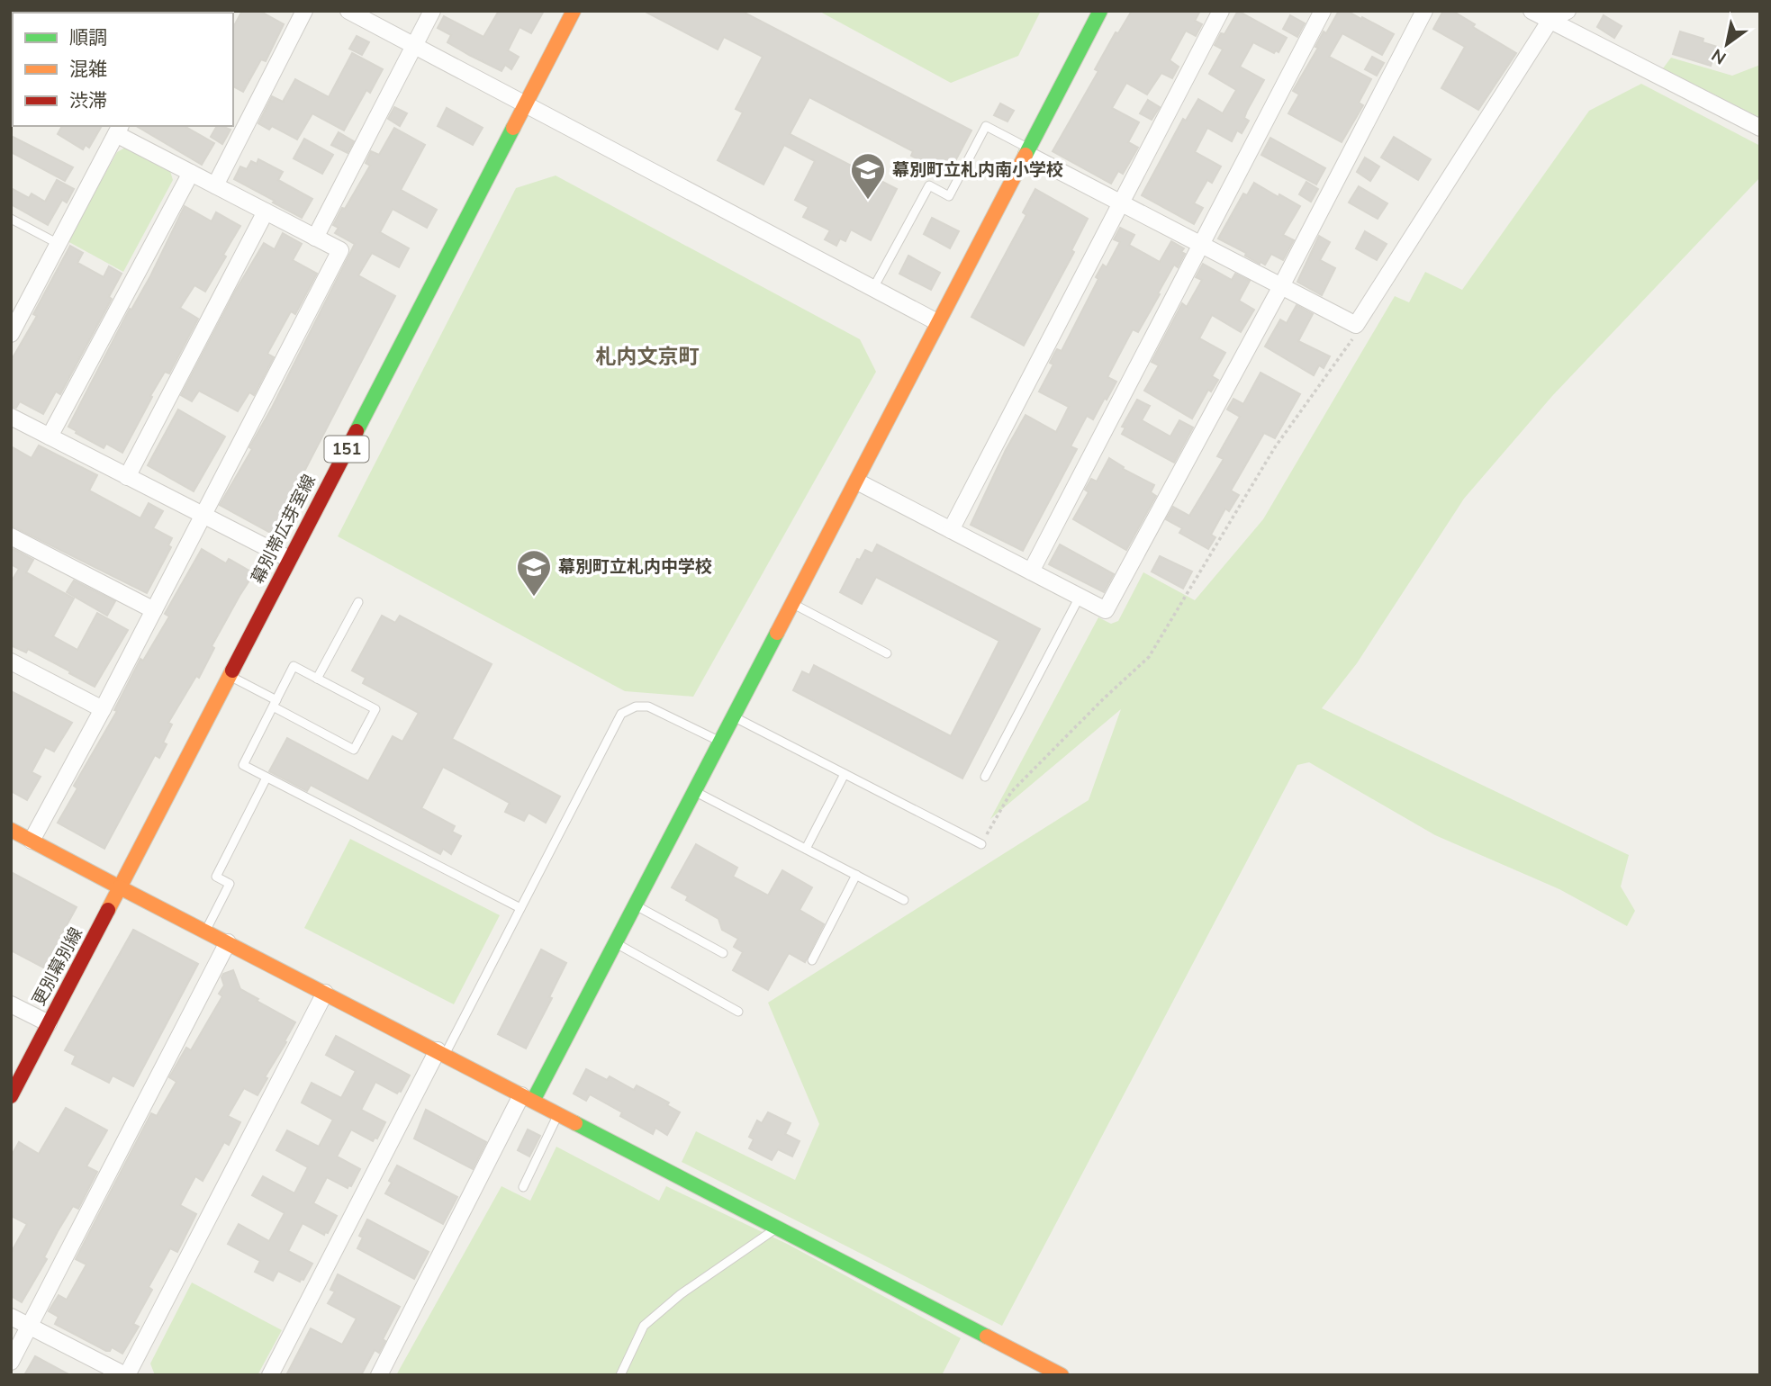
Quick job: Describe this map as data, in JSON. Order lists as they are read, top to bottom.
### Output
{
  "streets": {
    "street": ["151", "幕別帯広芽室線", "更別幕別線"]
  },
  "crossings": [
    ["幕別帯広芽室線", "更別幕別線"]
  ],
  "districts": ["札内文京町"],
  "places": {
    "school or university": ["幕別町立札内南小学校", "幕別町立札内中学校"]
  },
  "legend": ["順調", "混雑", "渋滞"],
  "north": "bottom left"
}
